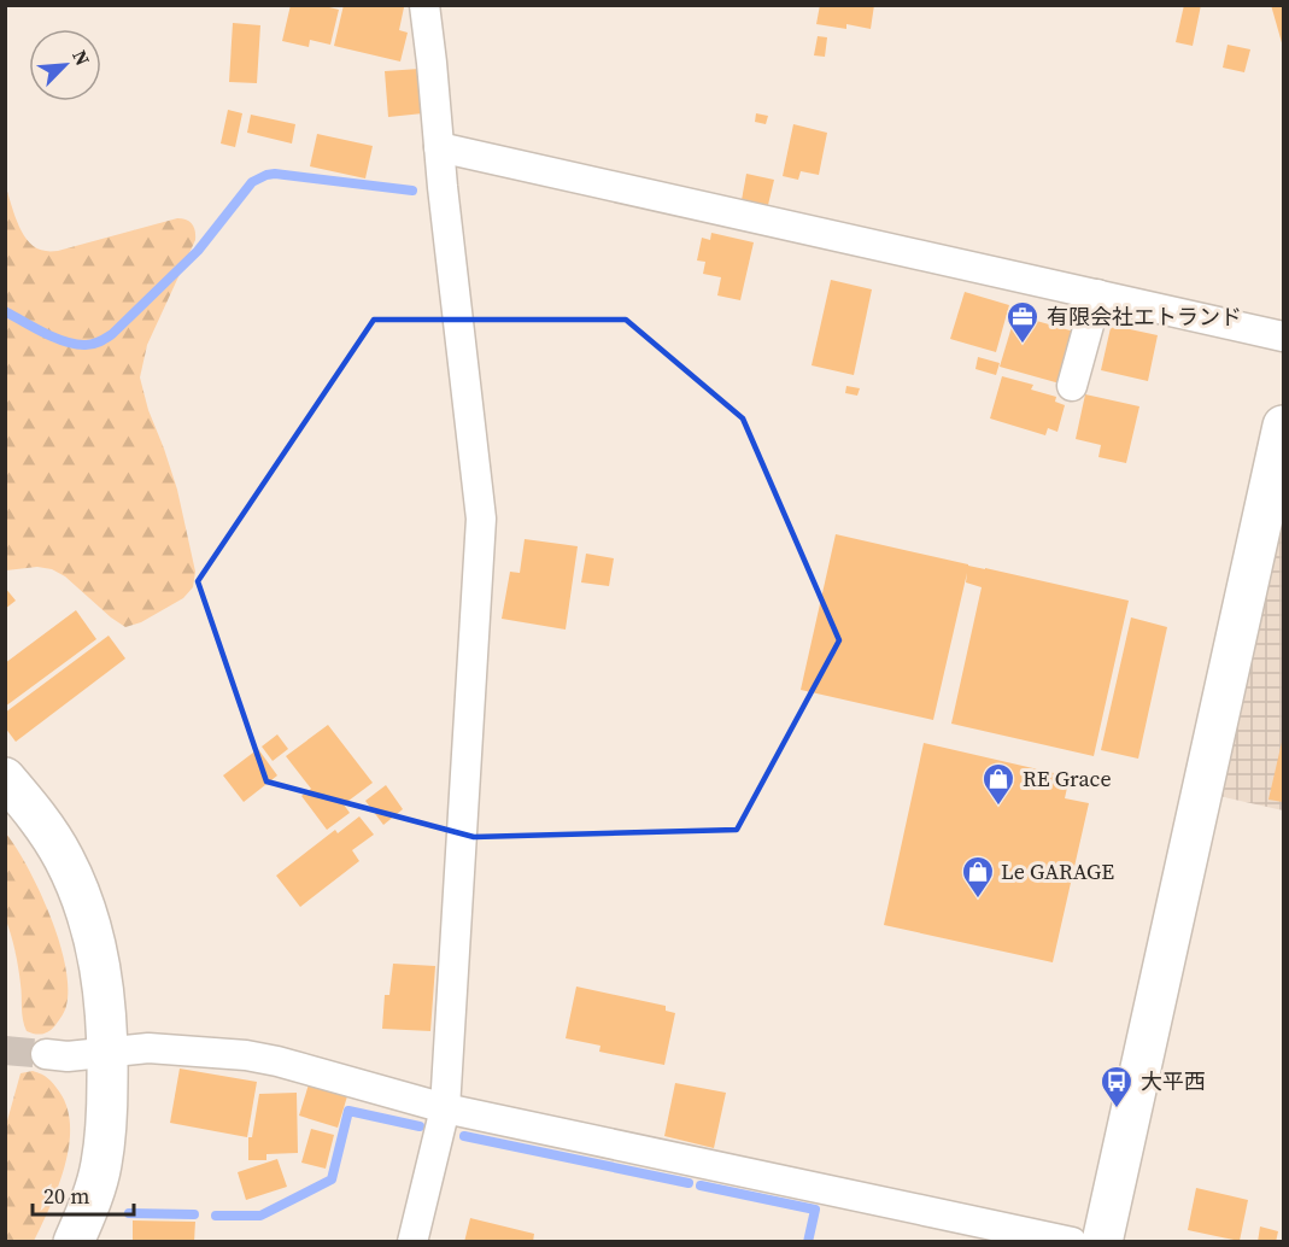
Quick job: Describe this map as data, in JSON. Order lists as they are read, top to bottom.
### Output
{
  "places": {
    "office": ["有限会社エトランド"],
    "shop": ["RE Grace", "Le GARAGE"],
    "bus stop": ["大平西"]
  },
  "scale_bar": "20 m",
  "north": "top right"
}
